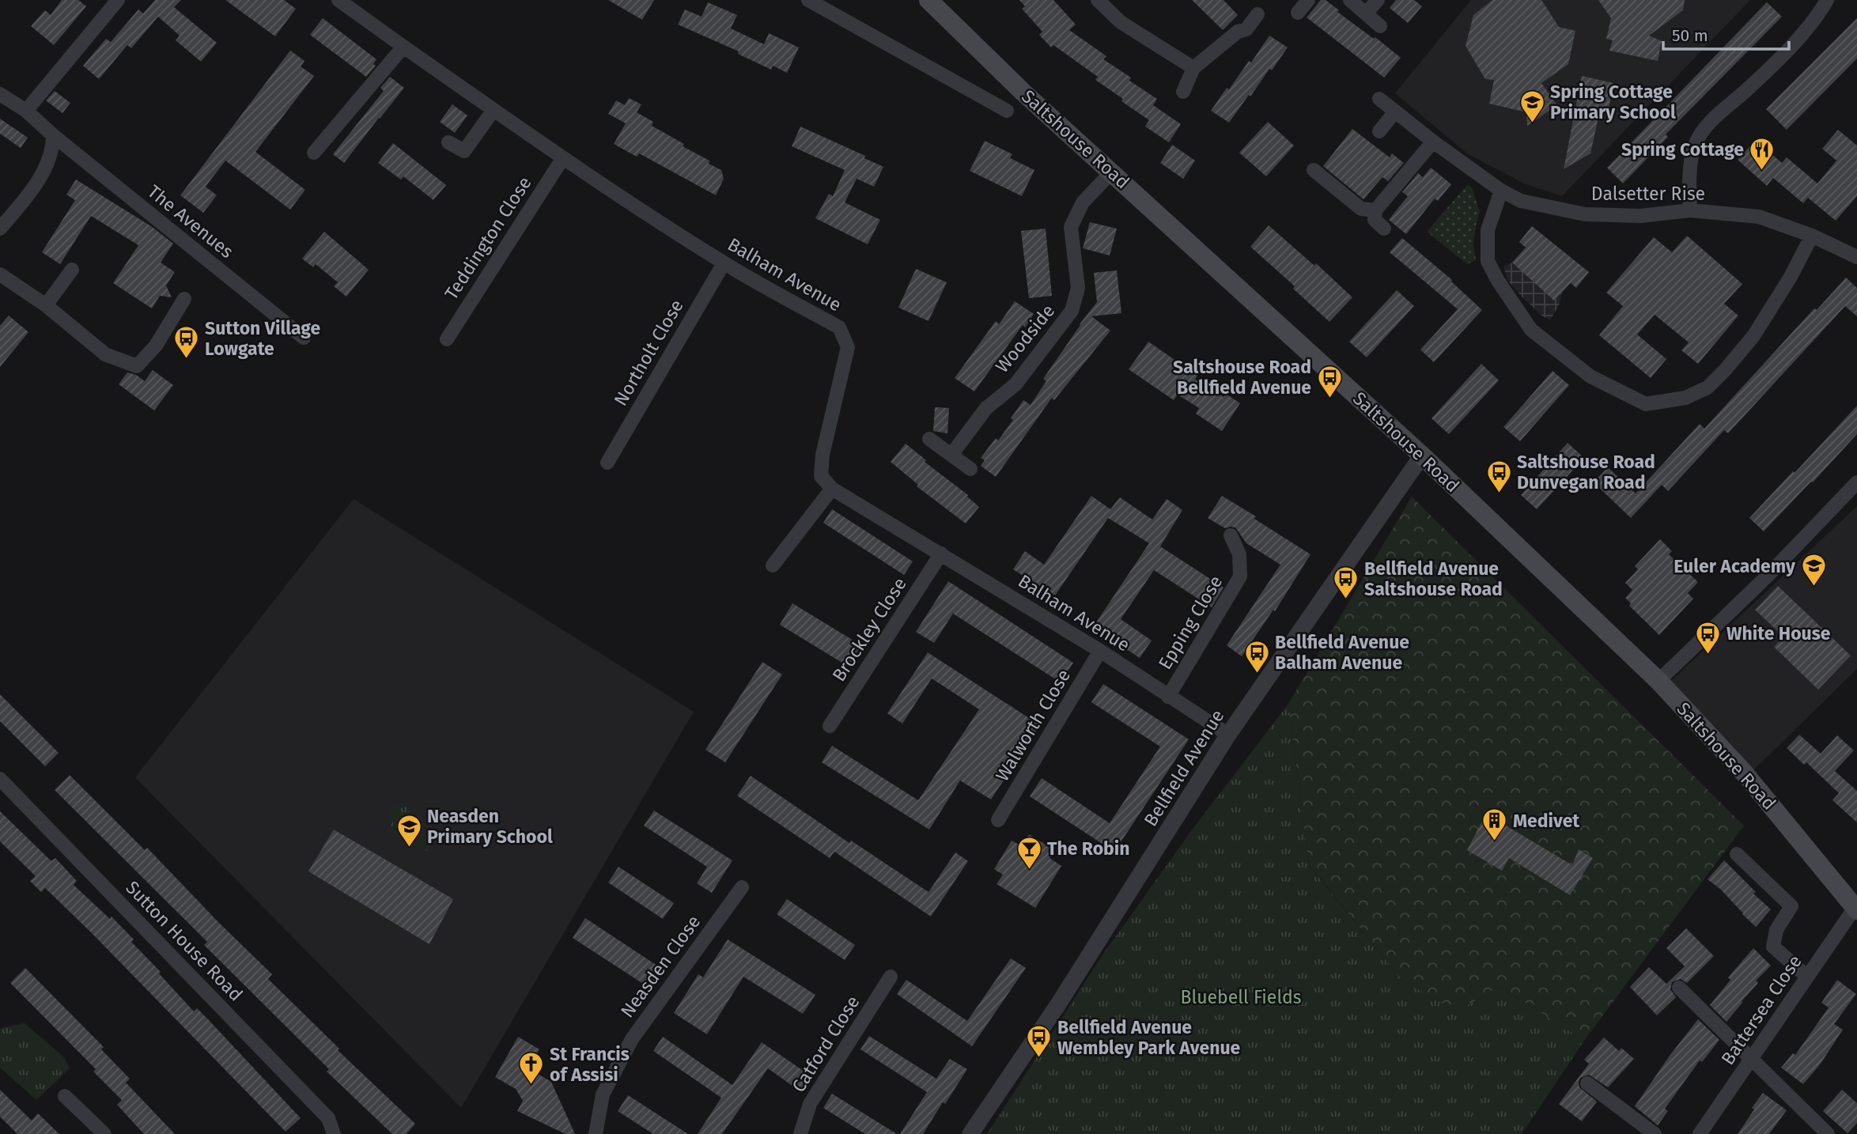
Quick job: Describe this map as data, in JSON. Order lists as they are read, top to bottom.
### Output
{
  "streets": {
    "main road": ["Saltshouse Road"],
    "street": [
      "Dalsetter Rise",
      "The Avenues",
      "Teddington Close",
      "Balham Avenue",
      "Woodside",
      "Northolt Close",
      "Epping Close",
      "Brockley Close",
      "Walworth Close",
      "Bellfield Avenue",
      "Sutton House Road",
      "Neasden Close",
      "Battersea Close",
      "Catford Close"
    ]
  },
  "crossings": [
    ["Saltshouse Road", "Woodside"],
    ["Saltshouse Road", "Bellfield Avenue"],
    ["Saltshouse Road", "Battersea Close"],
    ["Teddington Close", "Balham Avenue"],
    ["Balham Avenue", "Northolt Close"],
    ["Balham Avenue", "Epping Close"],
    ["Balham Avenue", "Brockley Close"],
    ["Balham Avenue", "Walworth Close"],
    ["Balham Avenue", "Bellfield Avenue"]
  ],
  "parks": ["Bluebell Fields"],
  "places": {
    "school or university": ["Spring Cottage Primary School", "Euler Academy", "Neasden Primary School"],
    "restaurant": ["Spring Cottage"],
    "bus stop": [
      "Sutton Village Lowgate",
      "Saltshouse Road Bellfield Avenue",
      "Saltshouse Road Dunvegan Road",
      "Bellfield Avenue Saltshouse Road",
      "White House",
      "Bellfield Avenue Balham Avenue",
      "Bellfield Avenue Wembley Park Avenue"
    ],
    "building": ["Medivet"],
    "bar": ["The Robin"],
    "church": ["St Francis of Assisi"]
  },
  "scale_bar": "50 m"
}
